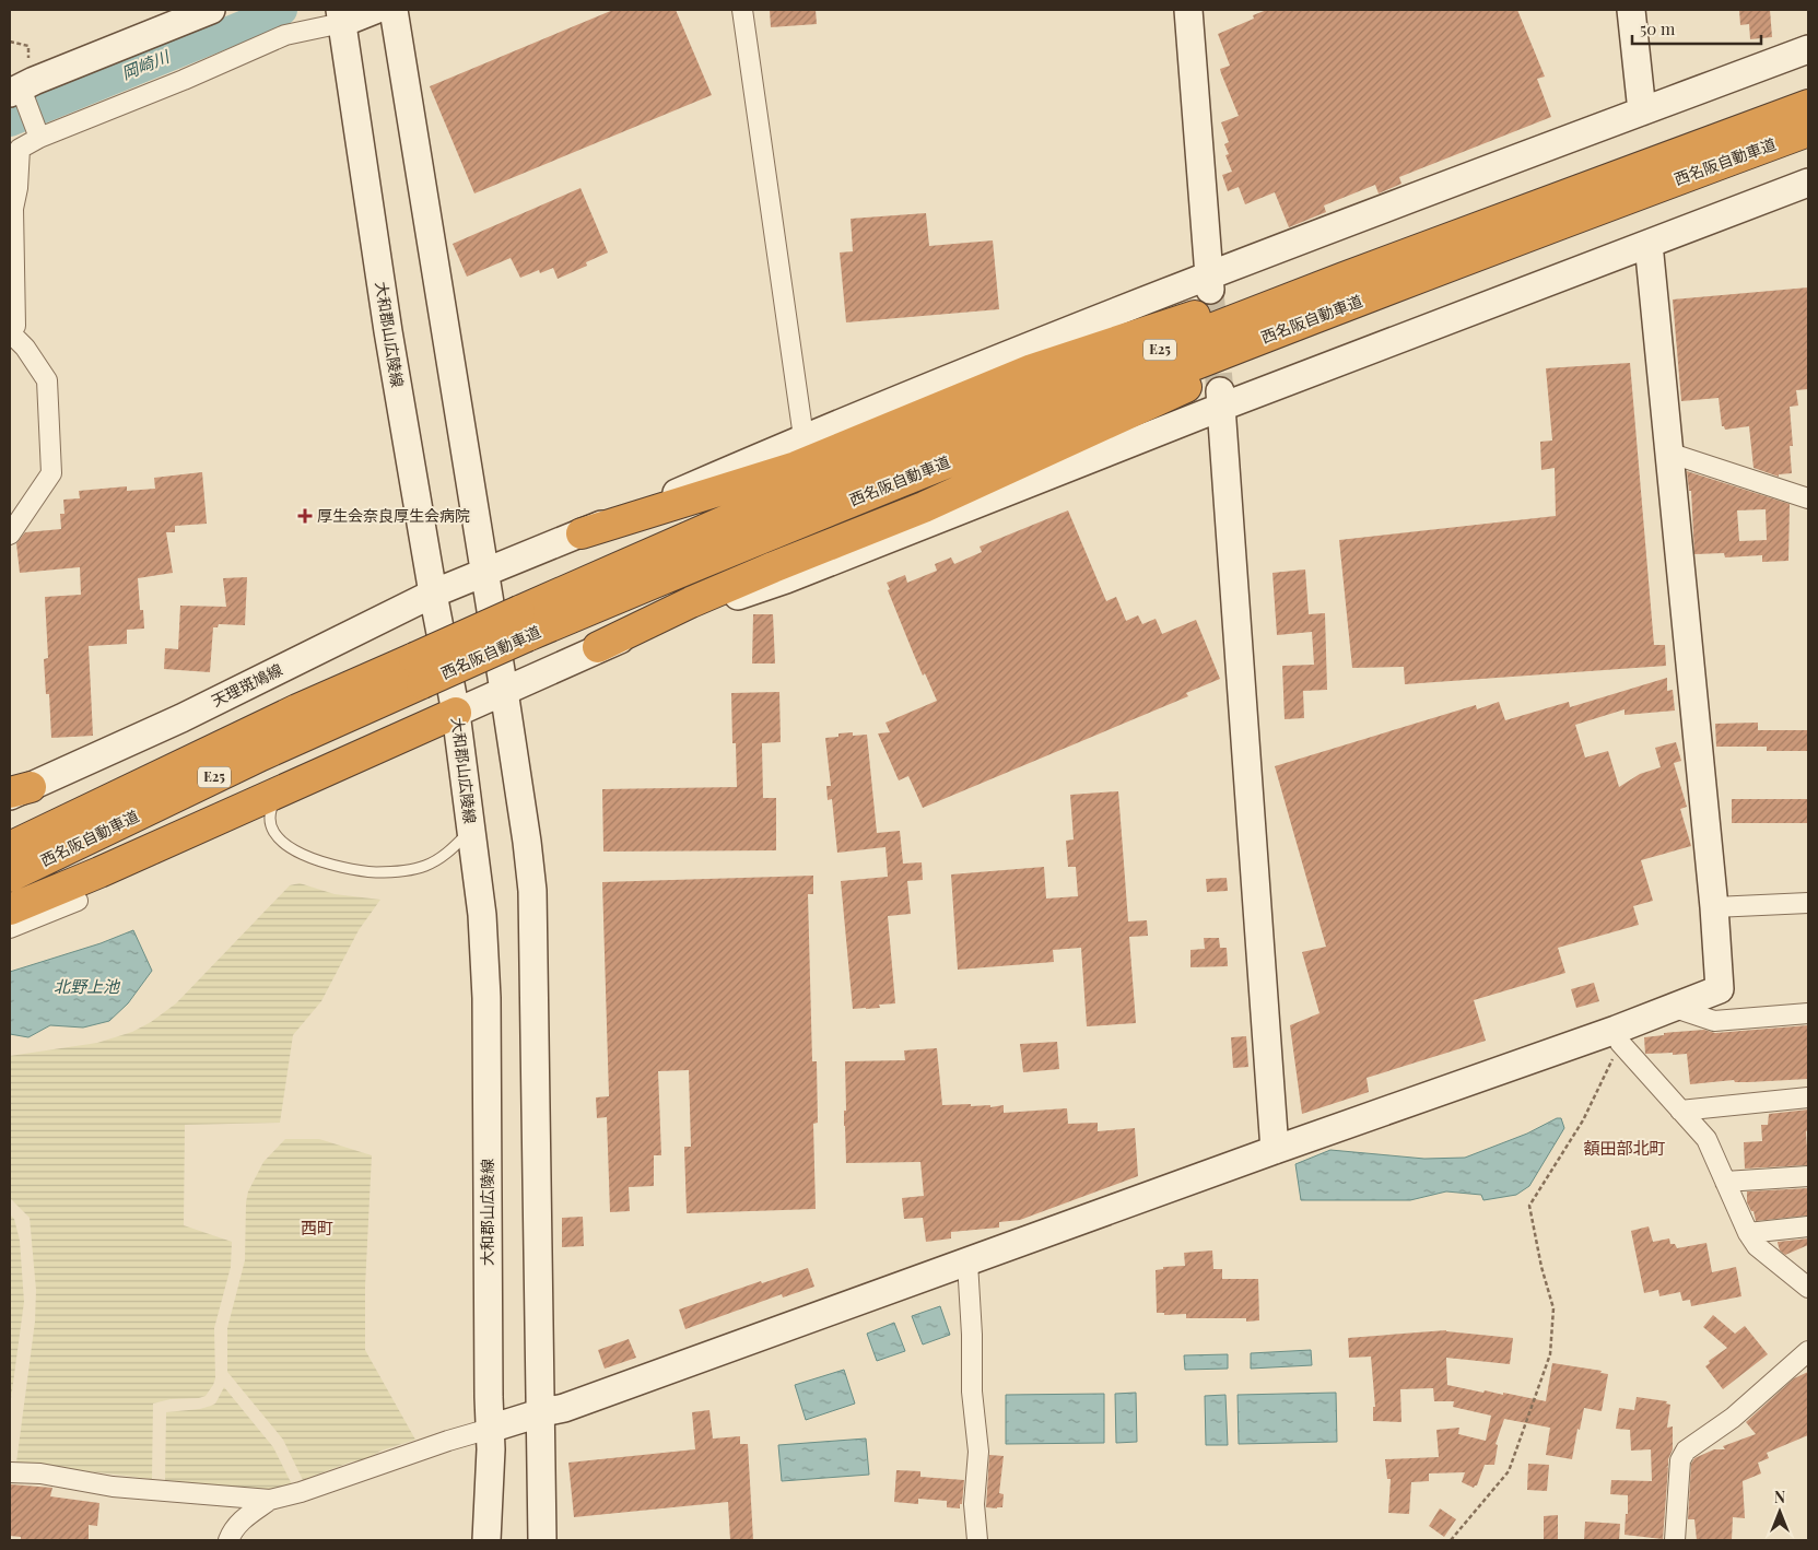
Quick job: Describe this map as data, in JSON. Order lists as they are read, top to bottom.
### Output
{
  "streets": {
    "highway": ["西名阪自動車道", "E25"],
    "street": ["大和郡山広陵線", "天理斑鳩線"]
  },
  "crossings": [
    ["大和郡山広陵線", "天理斑鳩線"]
  ],
  "districts": ["額田部北町", "西町"],
  "water": ["岡崎川", "北野上池"],
  "places": {
    "health": ["厚生会奈良厚生会病院"]
  },
  "scale_bar": "50 m",
  "north": "top"
}
